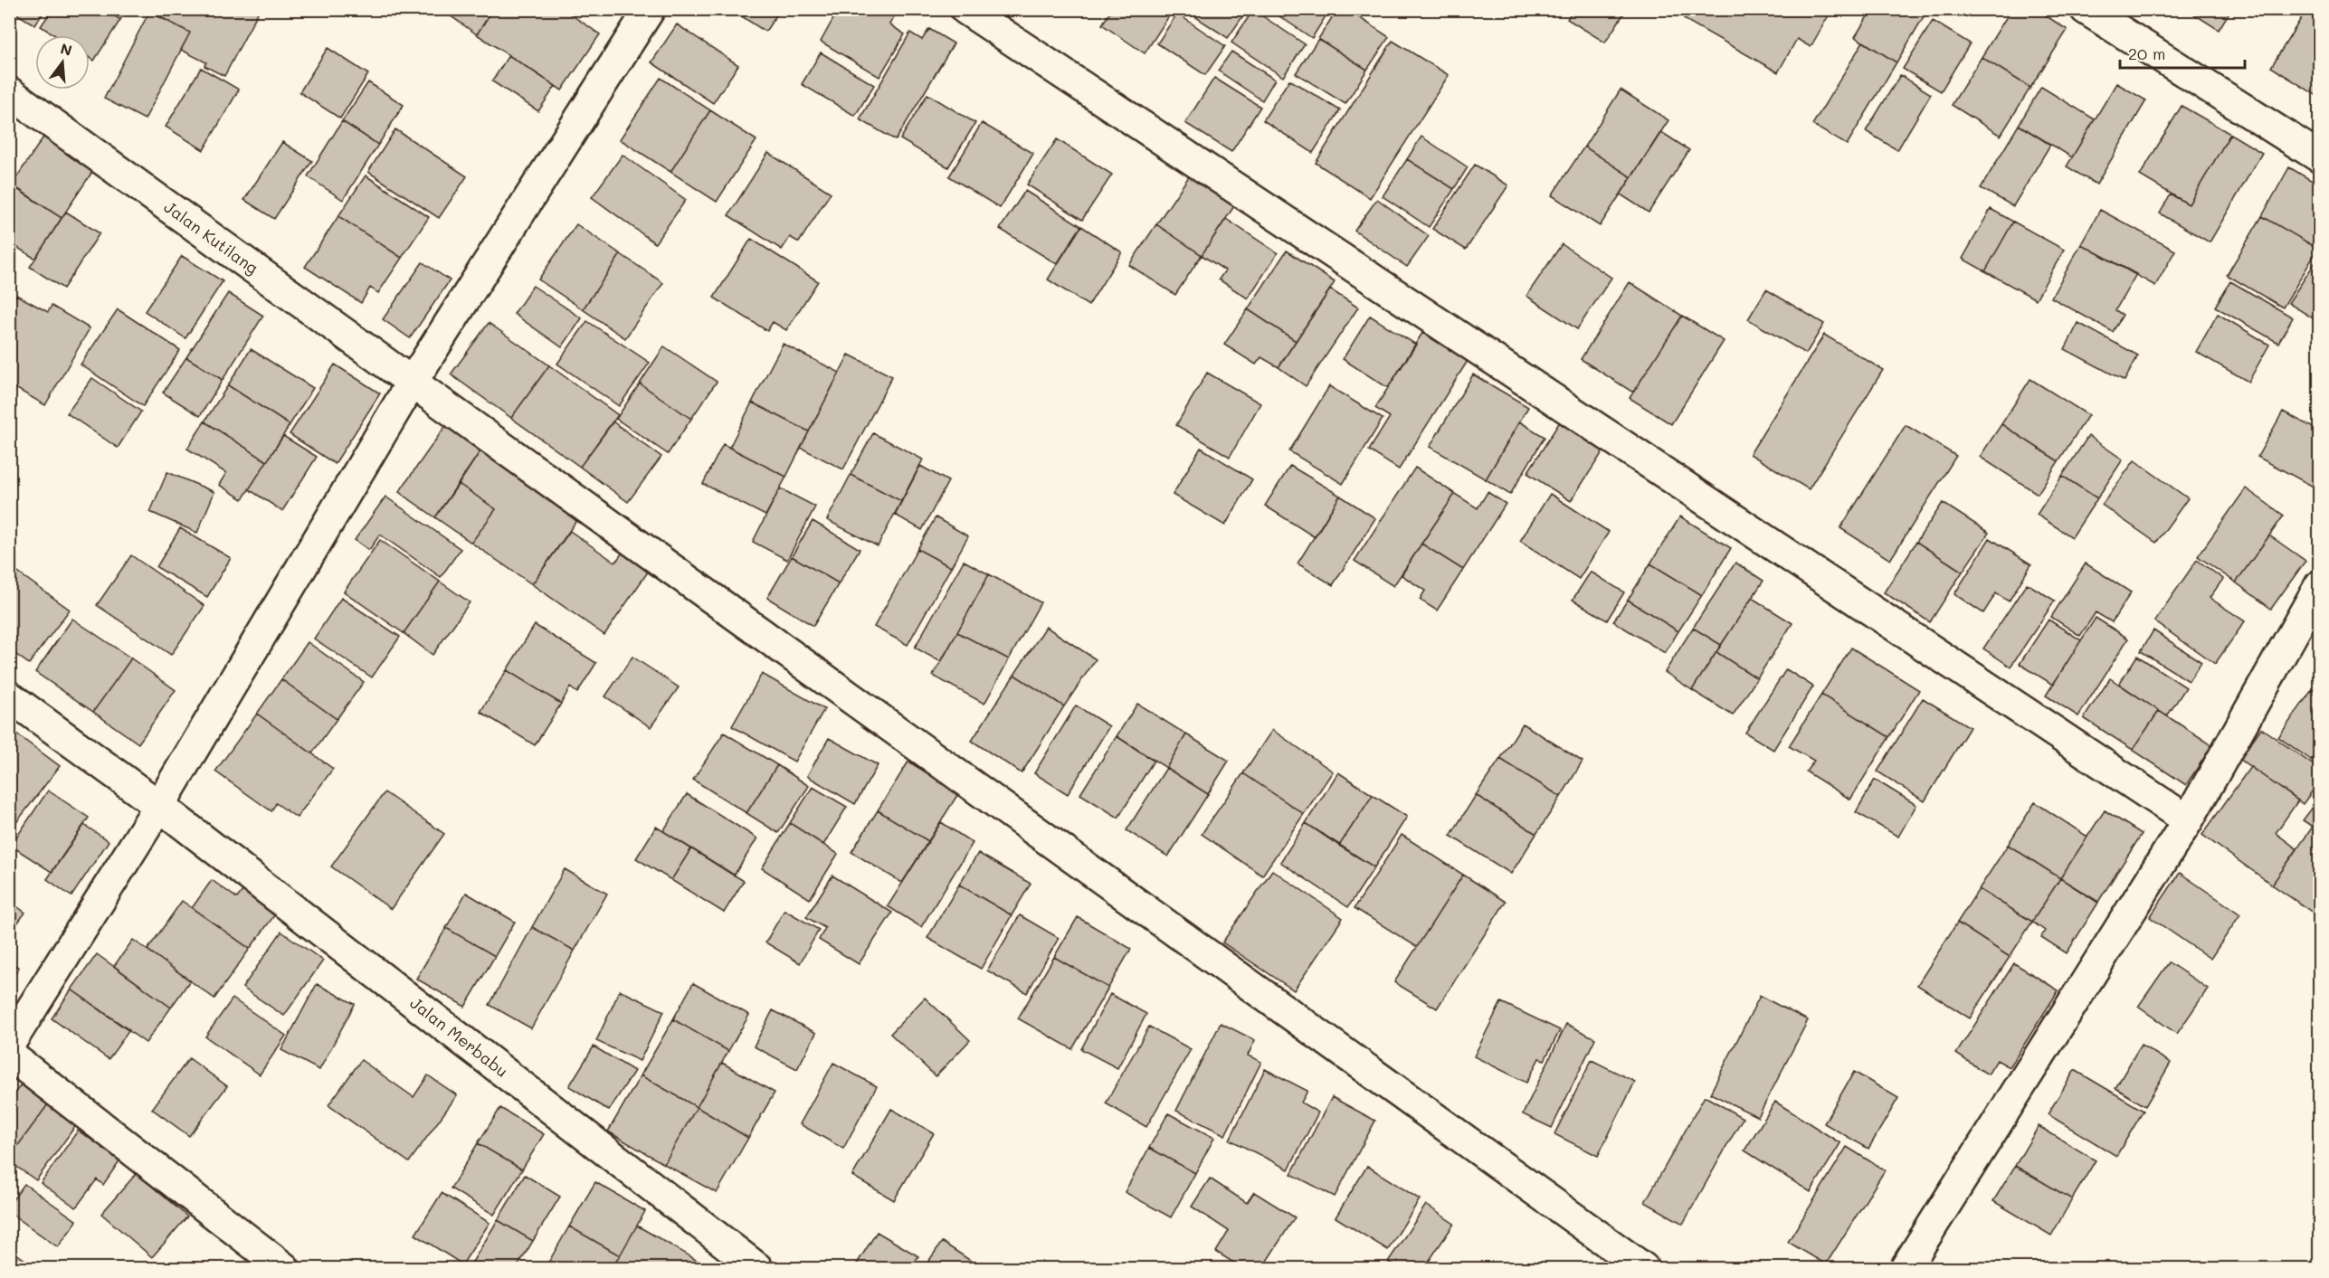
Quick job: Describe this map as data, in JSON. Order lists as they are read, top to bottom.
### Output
{
  "streets": {
    "street": ["Jalan Kutilang", "Jalan Merbabu"]
  },
  "scale_bar": "20 m",
  "north": "top"
}
